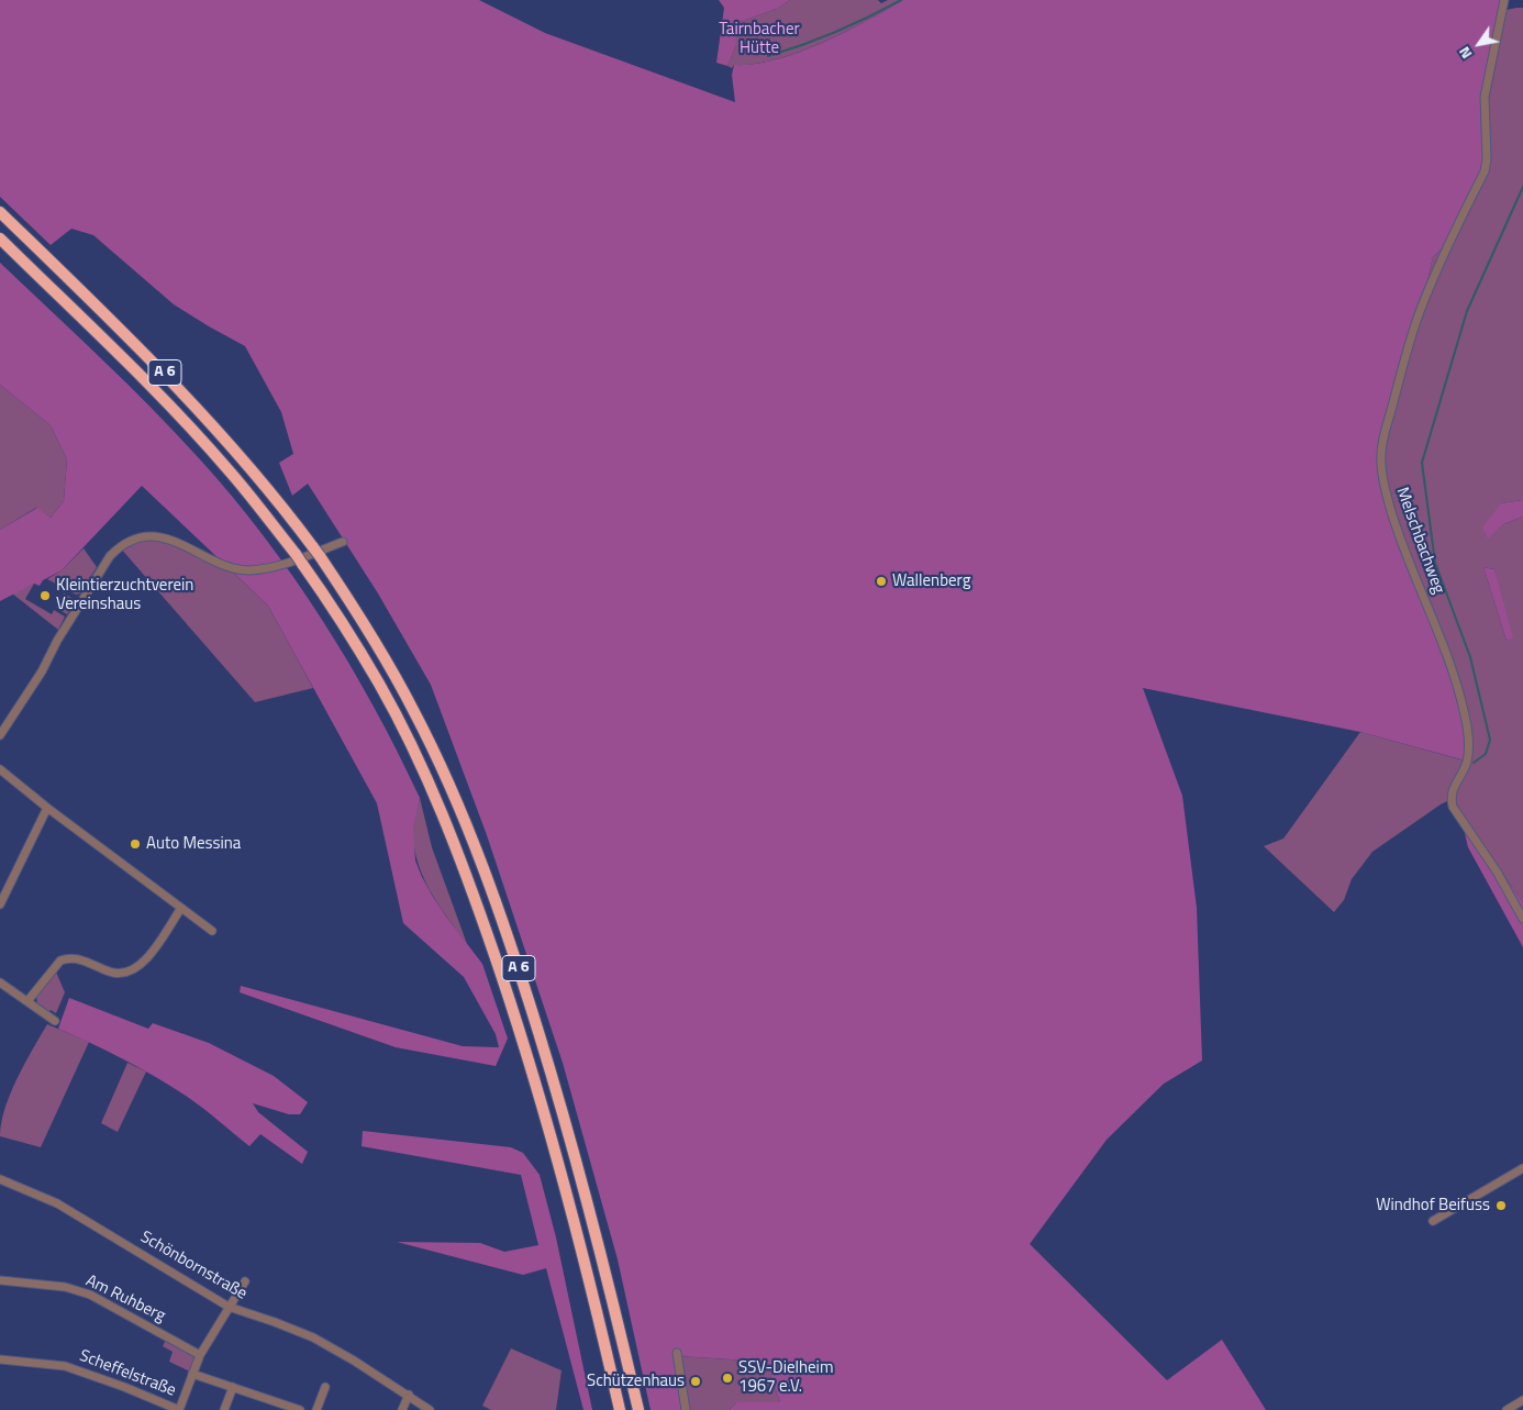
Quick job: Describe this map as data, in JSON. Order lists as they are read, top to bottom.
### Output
{
  "streets": {
    "highway": ["A 6"],
    "street": [
      "Melschbachweg",
      "Schönbornstraße",
      "Am Ruhberg",
      "Scheffelstraße"
    ]
  },
  "parks": ["Tairnbacher Hütte"],
  "places": [
    "Wallenberg",
    "Kleintierzuchtverein Vereinshaus",
    "Auto Messina",
    "Windhof Beifuss",
    "SSV-Dielheim 1967 e.V.",
    "Schützenhaus"
  ],
  "north": "bottom left"
}
